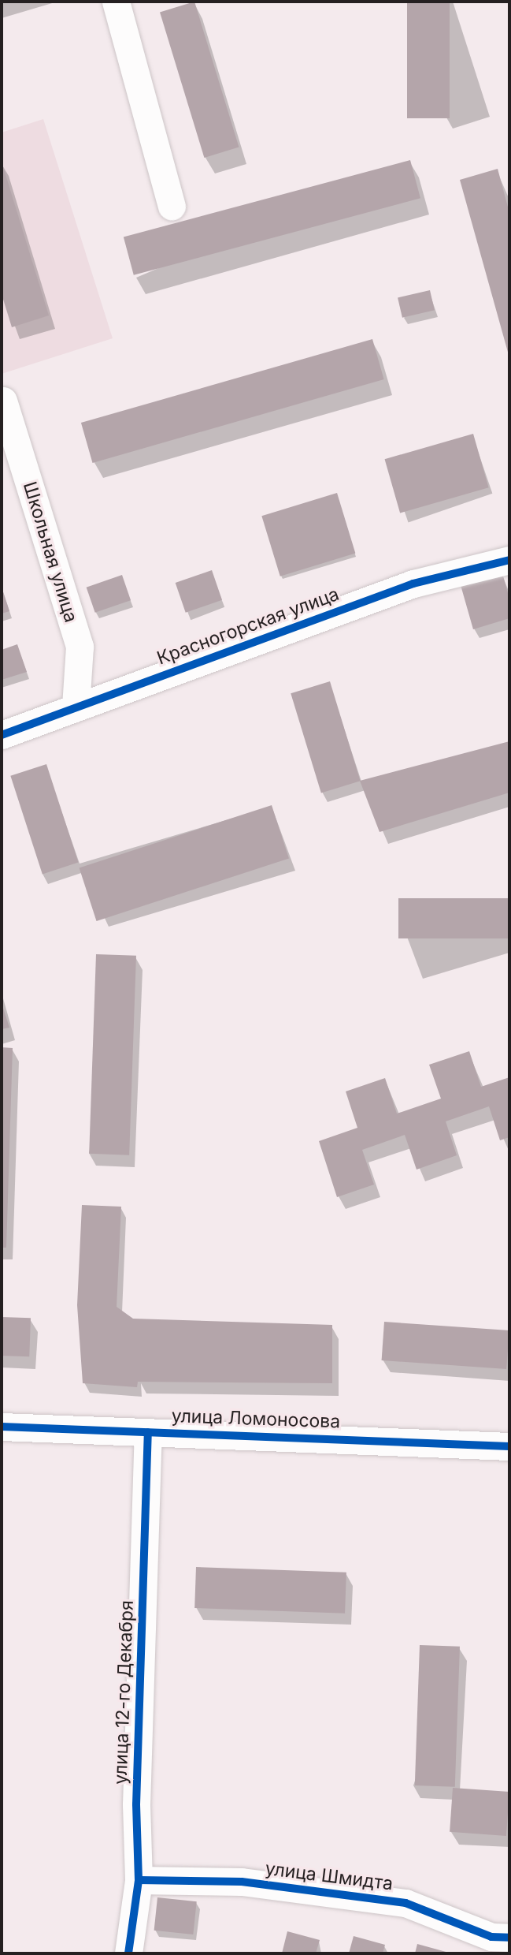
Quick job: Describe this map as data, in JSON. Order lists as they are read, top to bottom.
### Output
{
  "streets": {
    "street": [
      "Школьная улица",
      "Красногорская улица",
      "улица Ломоносова",
      "улица 12-го Декабря",
      "улица Шмидта"
    ]
  },
  "crossings": [
    ["Школьная улица", "Красногорская улица"],
    ["улица Ломоносова", "улица 12-го Декабря"],
    ["улица 12-го Декабря", "улица Шмидта"]
  ]
}
